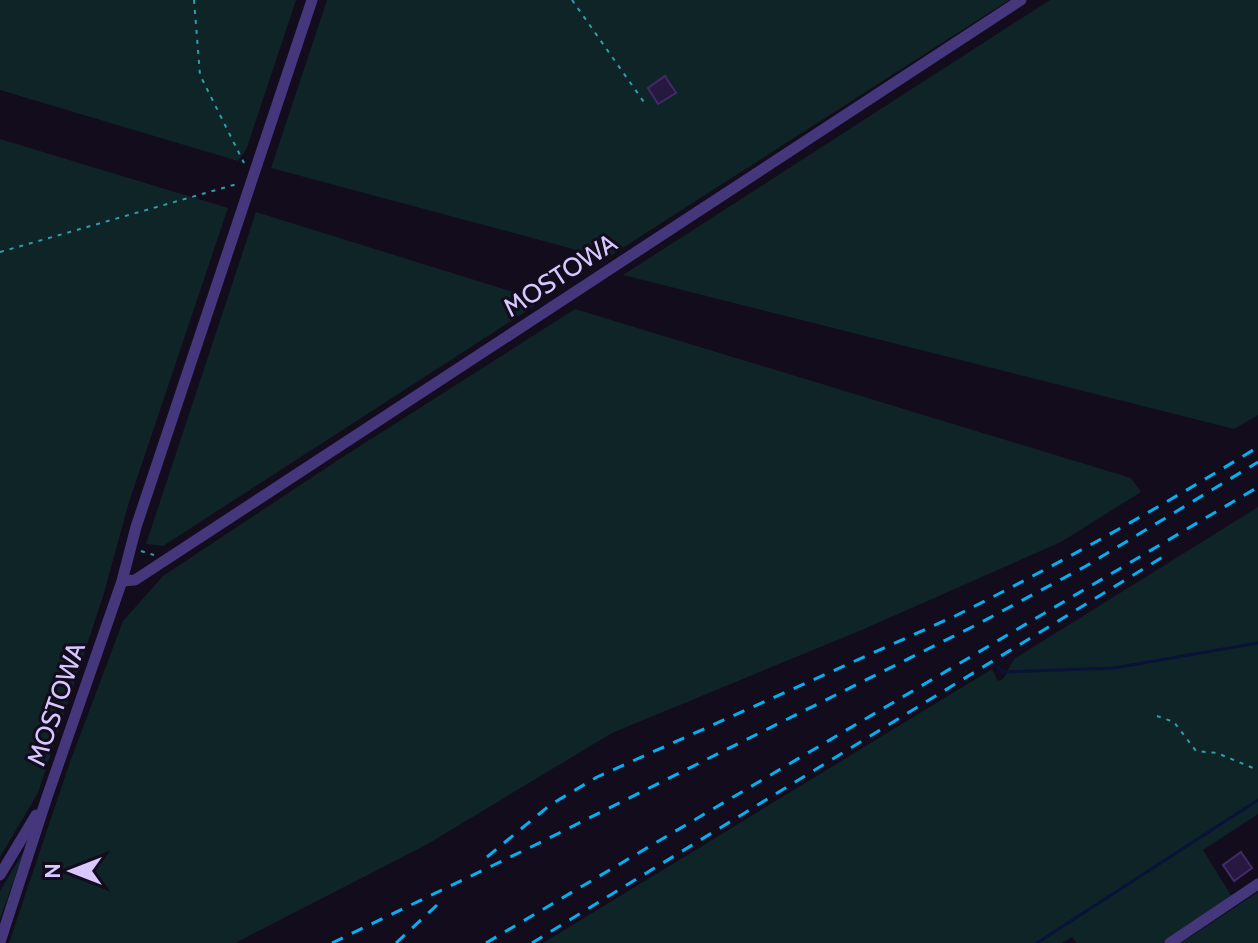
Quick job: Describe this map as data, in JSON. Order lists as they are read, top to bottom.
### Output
{
  "streets": {
    "street": ["MOSTOWA"]
  },
  "north": "left"
}
